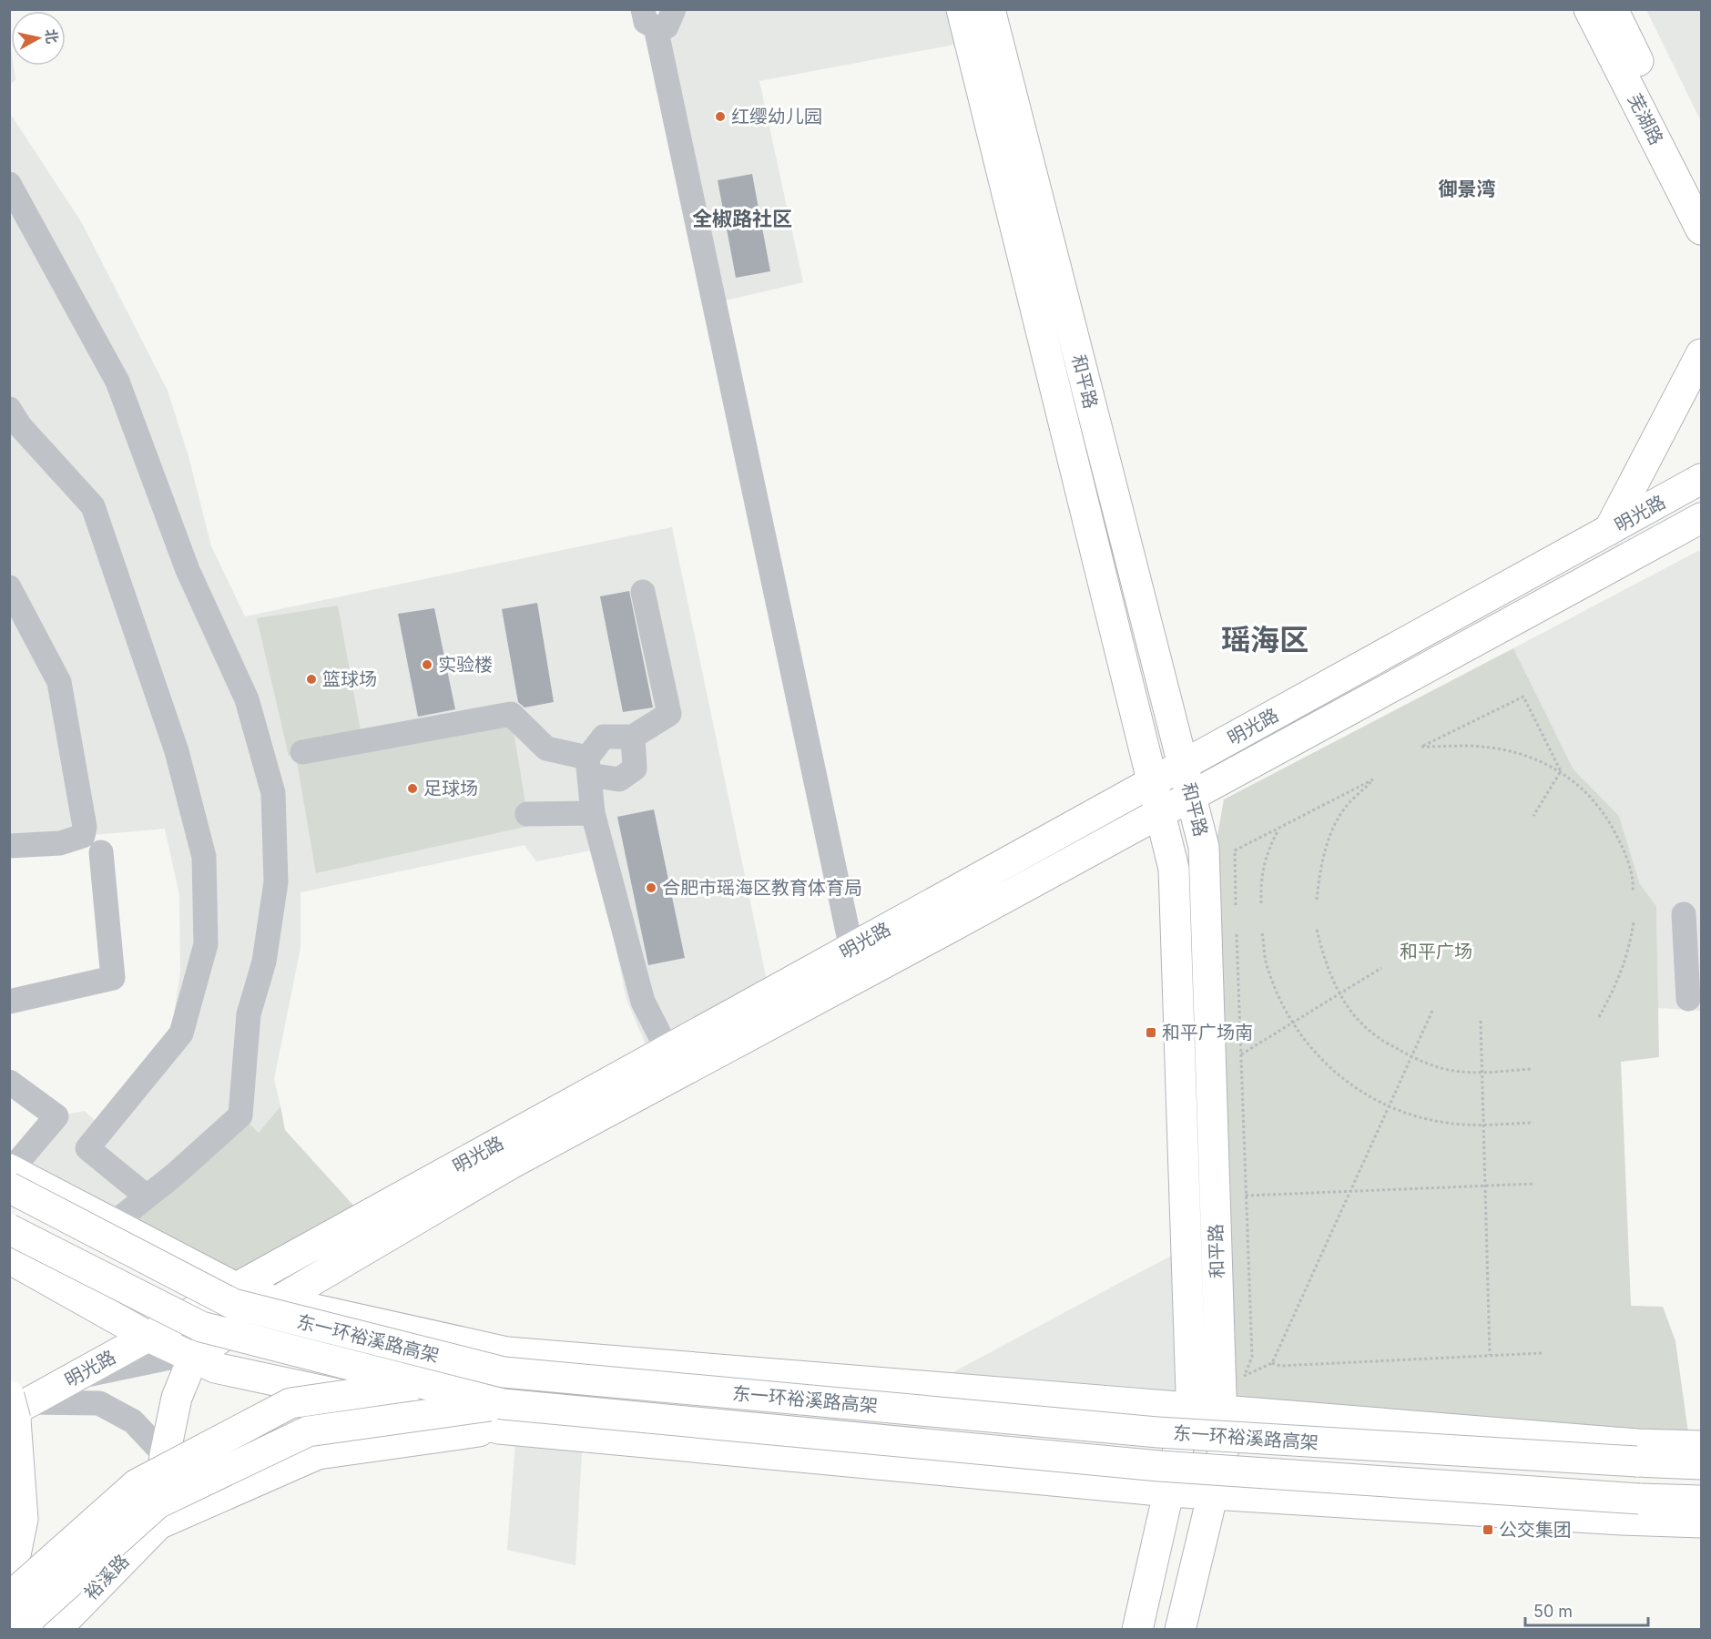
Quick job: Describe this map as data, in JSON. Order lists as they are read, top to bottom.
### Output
{
  "streets": {
    "main road": [
      "芜湖路",
      "和平路",
      "明光路",
      "东一环裕溪路高架",
      "裕溪路"
    ]
  },
  "crossings": [
    ["和平路", "明光路"]
  ],
  "districts": ["御景湾", "全椒路社区", "瑶海区"],
  "parks": ["和平广场"],
  "places": {
    "other": [
      "红缨幼儿园",
      "实验楼",
      "篮球场",
      "足球场",
      "合肥市瑶海区教育体育局"
    ],
    "transit": ["和平广场南", "公交集团"]
  },
  "scale_bar": "50 m",
  "north": "right"
}
